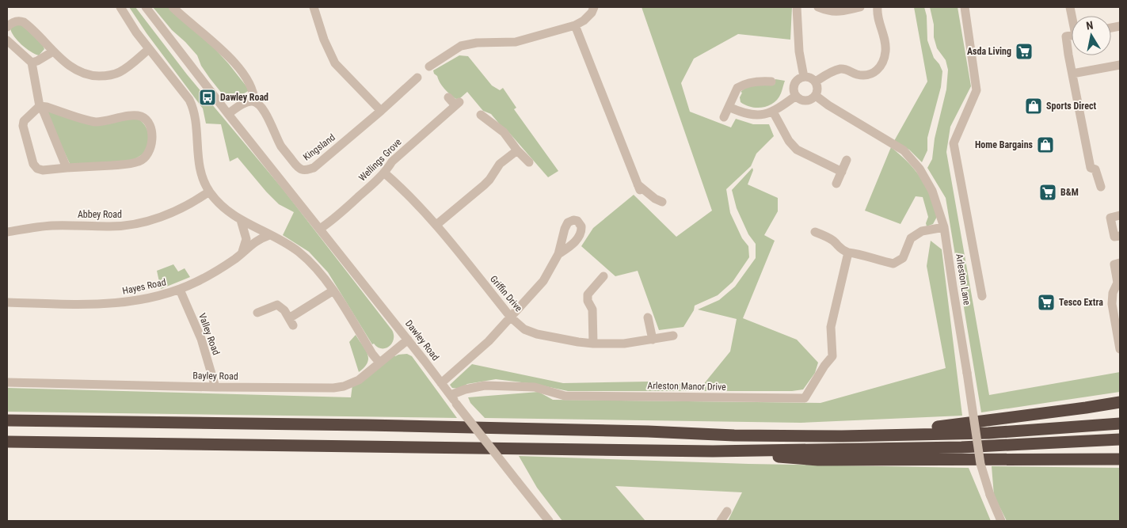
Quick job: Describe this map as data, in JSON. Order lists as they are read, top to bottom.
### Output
{
  "streets": {
    "street": [
      "Kingsland",
      "Wellings Grove",
      "Abbey Road",
      "Arleston Lane",
      "Hayes Road",
      "Griffin Drive",
      "Valley Road",
      "Dawley Road",
      "Bayley Road",
      "Arleston Manor Drive"
    ]
  },
  "crossings": [
    ["Wellings Grove", "Griffin Drive"],
    ["Wellings Grove", "Dawley Road"],
    ["Hayes Road", "Valley Road"],
    ["Valley Road", "Bayley Road"],
    ["Dawley Road", "Bayley Road"],
    ["Dawley Road", "Arleston Manor Drive"]
  ],
  "places": {
    "supermarket": ["Asda Living", "B&M", "Tesco Extra"],
    "bus stop": ["Dawley Road"],
    "shop": ["Sports Direct", "Home Bargains"]
  },
  "north": "top"
}
